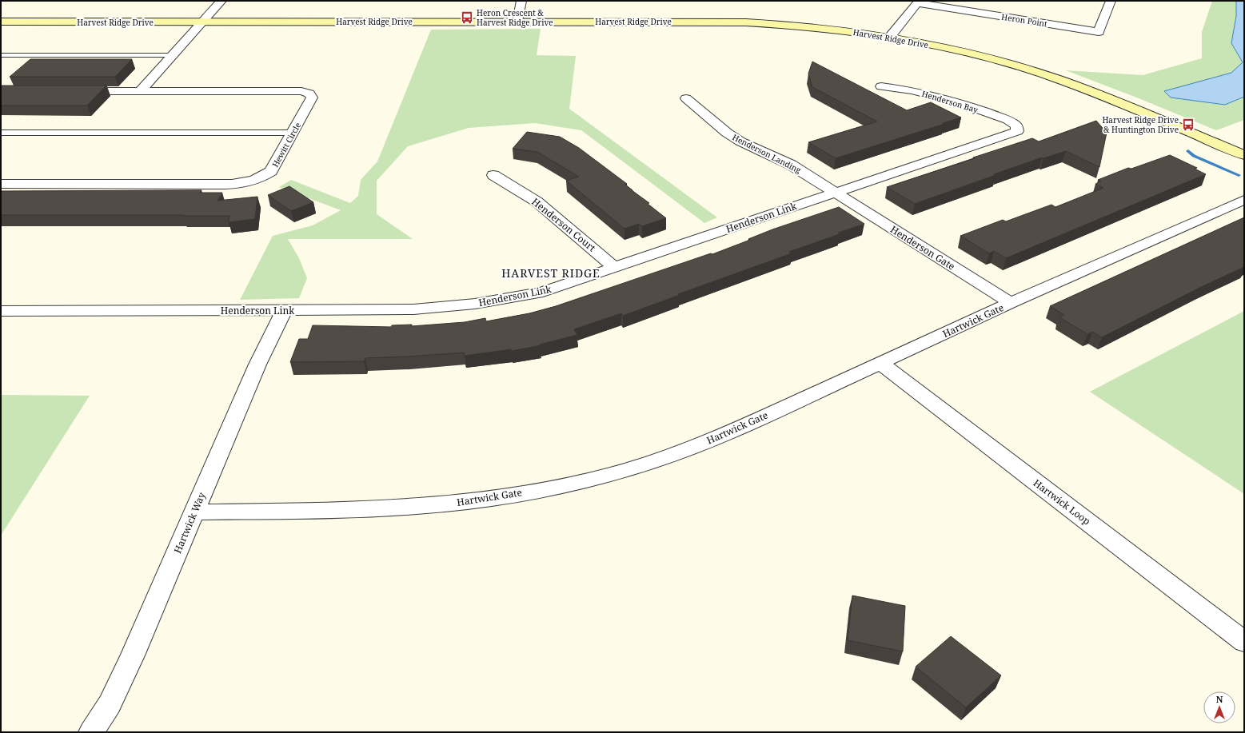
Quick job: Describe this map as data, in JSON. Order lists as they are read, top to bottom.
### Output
{
  "streets": {
    "street": [
      "Heron Point",
      "Harvest Ridge Drive",
      "Henderson Bay",
      "Hewitt Circle",
      "Henderson Landing",
      "Henderson Link",
      "Henderson Court",
      "Henderson Gate",
      "Hartwick Gate",
      "Hartwick Loop",
      "Hartwick Way"
    ]
  },
  "crossings": [
    ["Henderson Bay", "Henderson Link"],
    ["Henderson Landing", "Henderson Link"],
    ["Henderson Landing", "Henderson Gate"],
    ["Henderson Link", "Henderson Court"],
    ["Henderson Link", "Henderson Gate"],
    ["Henderson Link", "Hartwick Way"],
    ["Henderson Gate", "Hartwick Gate"],
    ["Hartwick Gate", "Hartwick Loop"],
    ["Hartwick Gate", "Hartwick Way"]
  ],
  "districts": ["HARVEST RIDGE"],
  "places": {
    "bus stop": ["Heron Crescent & Harvest Ridge Drive", "Harvest Ridge Drive & Huntington Drive"]
  },
  "north": "top"
}
